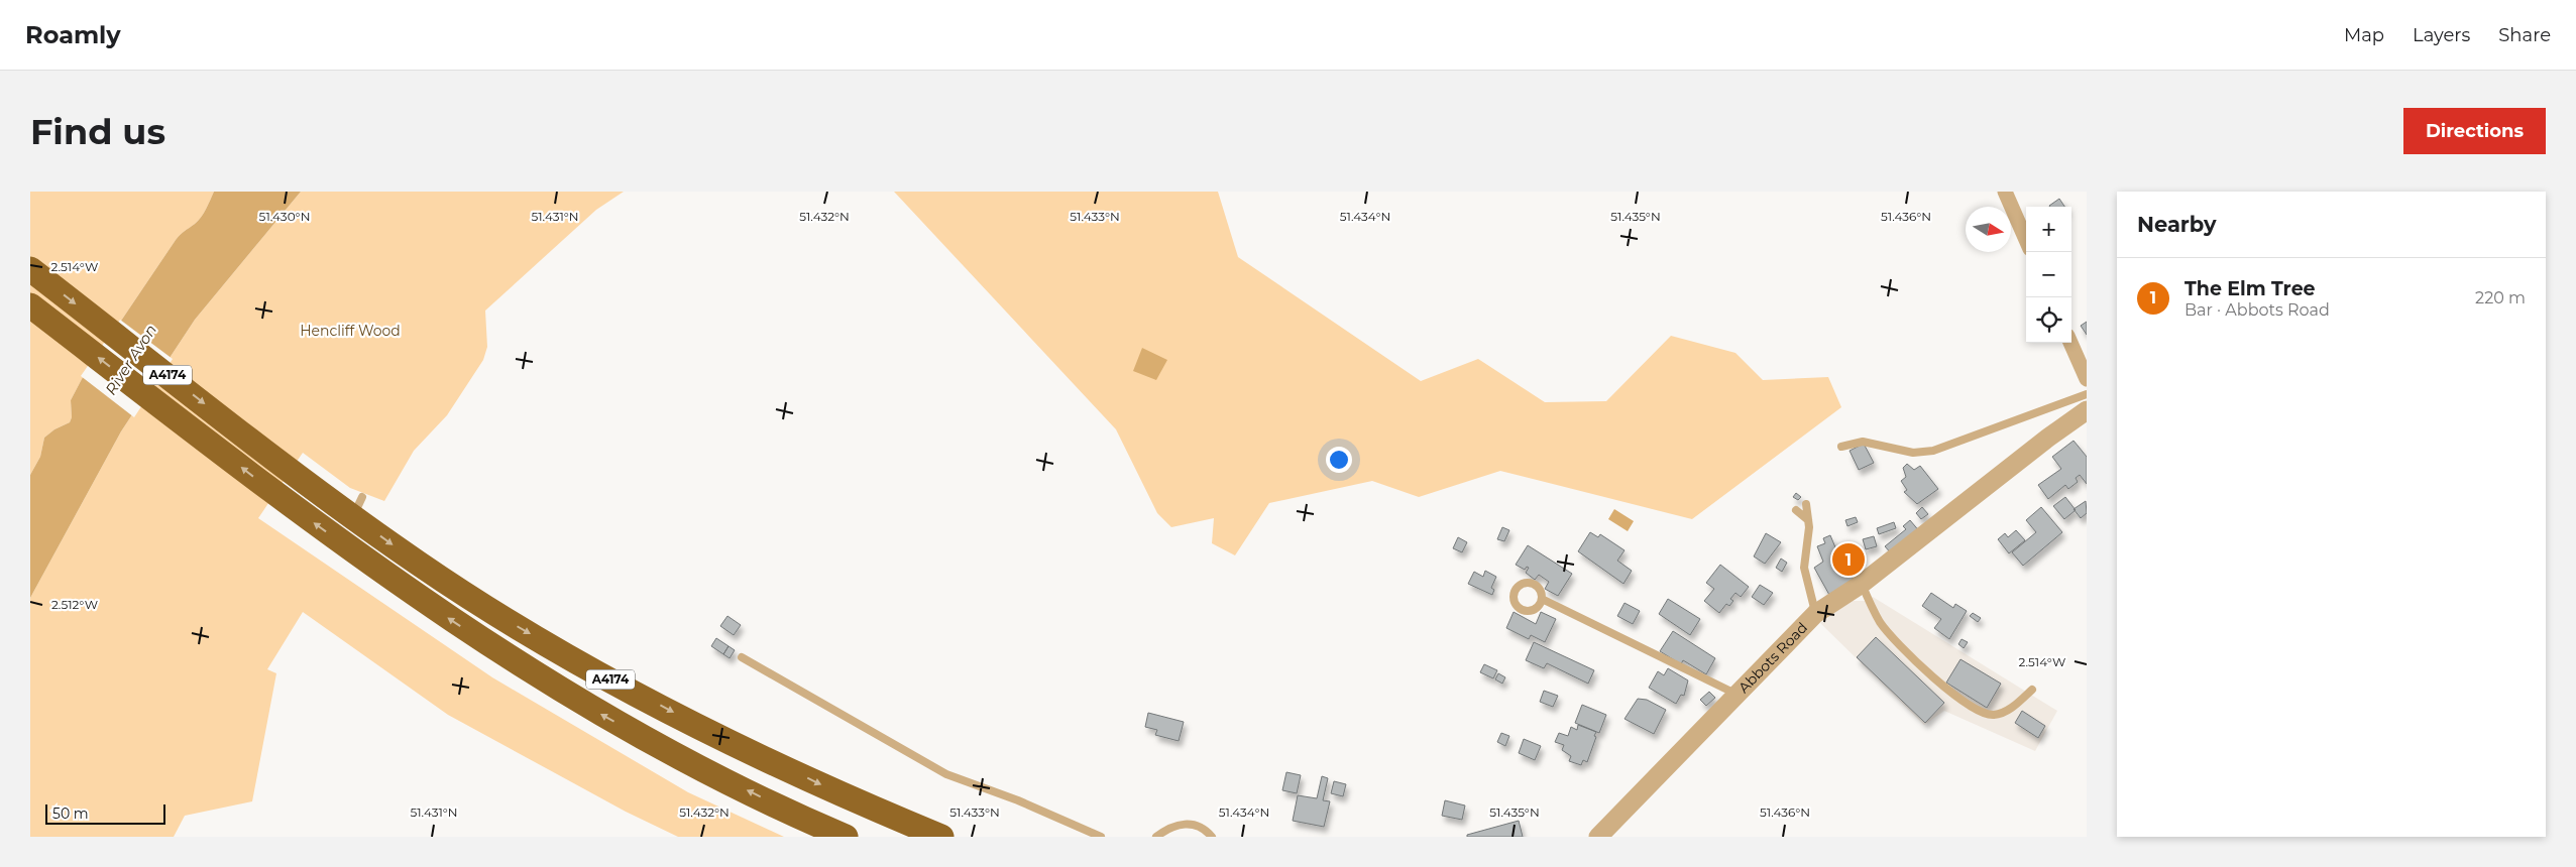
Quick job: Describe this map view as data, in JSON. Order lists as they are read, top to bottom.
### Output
{
  "streets": {
    "highway": ["A4174"],
    "street": ["Abbots Road"]
  },
  "water": ["River Avon"],
  "parks": ["Hencliff Wood"],
  "scale_bar": "50 m",
  "north": "right",
  "page": {
    "header": "Roamly",
    "nav": ["Map", "Layers", "Share"],
    "buttons": "Directions",
    "title": "Find us",
    "heading": "Nearby",
    "map_buttons": ["+", "−"],
    "list": [
      {
        "mark": "1",
        "name": "The Elm Tree",
        "note": "Bar · Abbots Road",
        "value": "220 m"
      }
    ],
    "pins": "1",
    "scale": "50 m"
  },
  "coordinates": [
    "51.430°N",
    "51.431°N",
    "51.432°N",
    "51.433°N",
    "51.434°N",
    "51.435°N",
    "51.436°N",
    "2.514°W",
    "2.512°W"
  ]
}
